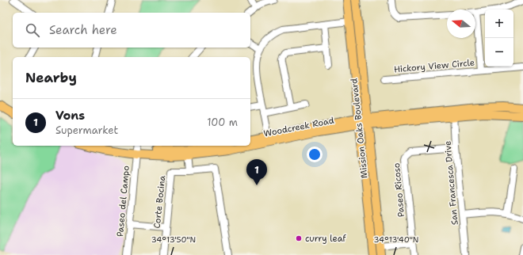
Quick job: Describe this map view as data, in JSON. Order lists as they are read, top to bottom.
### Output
{
  "streets": {
    "main road": ["Woodcreek Road", "Mission Oaks Boulevard"],
    "street": [
      "Hickory View Circle",
      "San Francesca Drive",
      "Paseo Ricoso",
      "Paseo del Campo",
      "Corte Bocina"
    ]
  },
  "crossings": [
    ["Woodcreek Road", "Mission Oaks Boulevard"],
    ["Woodcreek Road", "San Francesca Drive"],
    ["Woodcreek Road", "Paseo del Campo"],
    ["San Francesca Drive", "Paseo Ricoso"]
  ],
  "places": ["curry leaf"],
  "north": "left",
  "page": {
    "map_buttons": ["+", "−"],
    "search": "Search here",
    "heading": "Nearby",
    "list": [
      {
        "mark": "1",
        "name": "Vons",
        "note": "Supermarket",
        "value": "100 m"
      }
    ],
    "pins": "1"
  },
  "coordinates": ["34°13'50\"N", "34°13'40\"N"]
}
